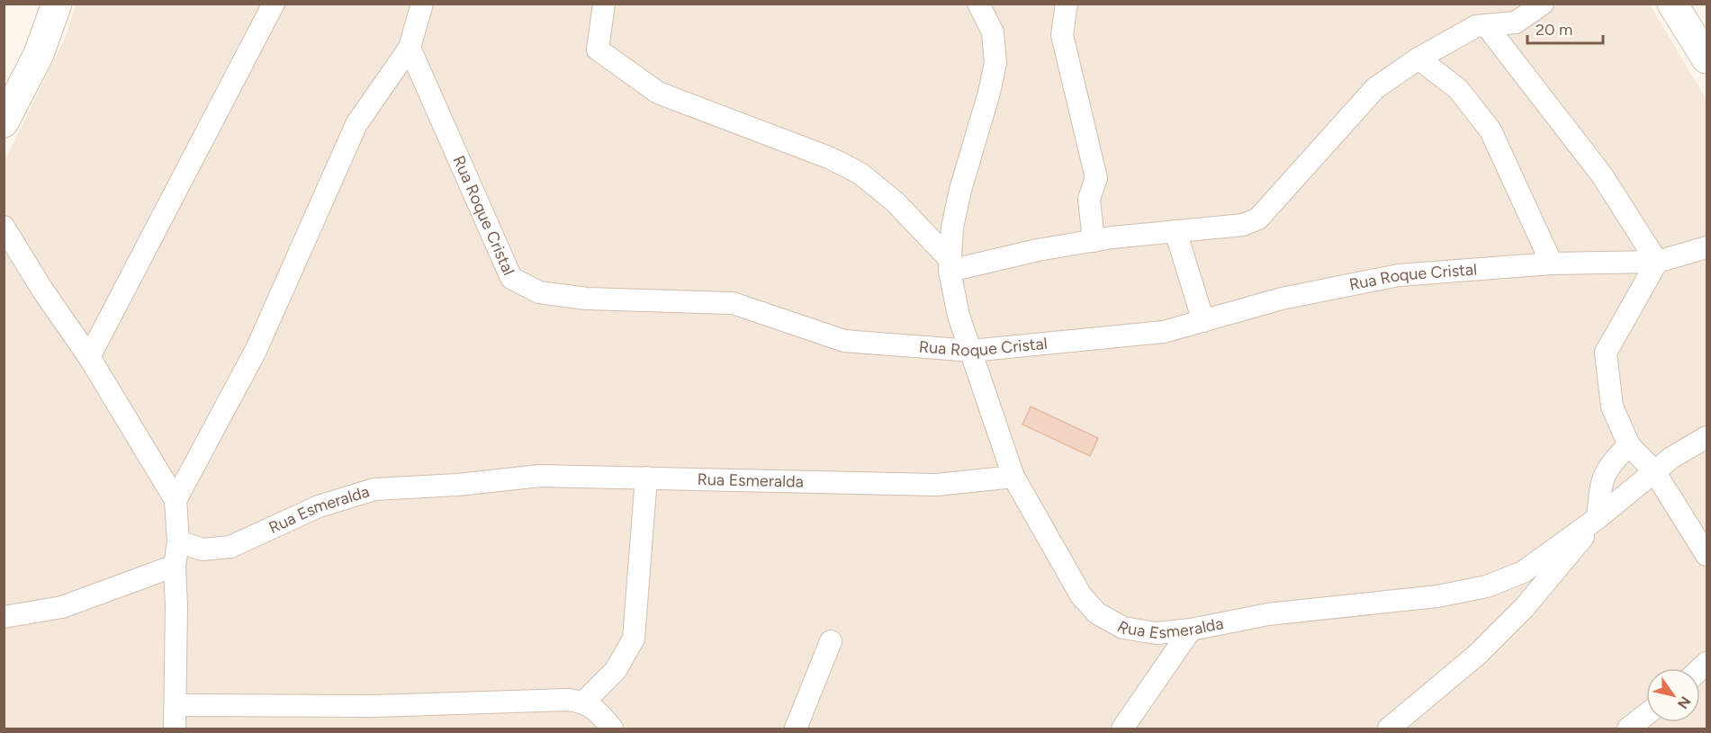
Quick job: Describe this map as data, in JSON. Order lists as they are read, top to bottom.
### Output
{
  "streets": {
    "street": ["Rua Roque Cristal", "Rua Esmeralda"]
  },
  "scale_bar": "20 m",
  "north": "bottom right"
}
